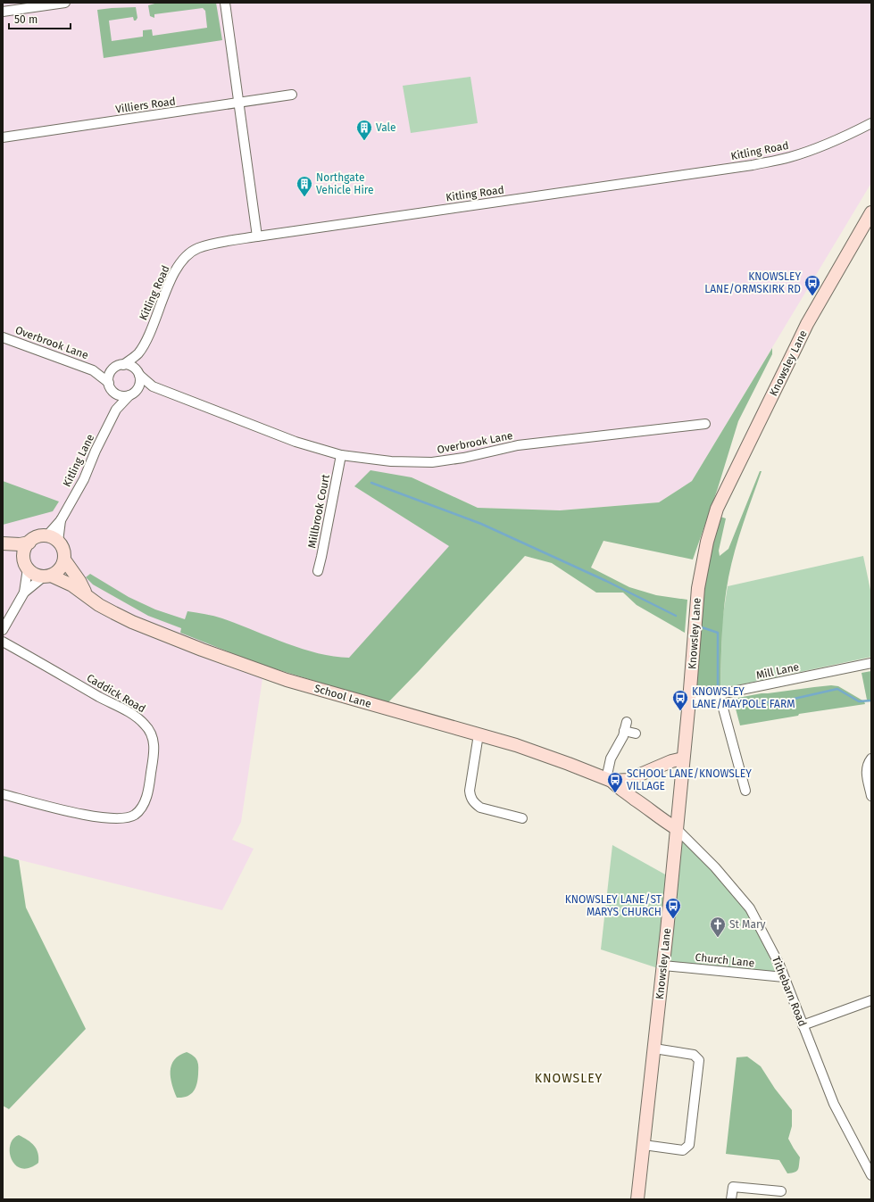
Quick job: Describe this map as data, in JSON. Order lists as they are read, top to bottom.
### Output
{
  "streets": {
    "main road": ["Knowsley Lane", "School Lane"],
    "street": [
      "Villiers Road",
      "Kitling Road",
      "Overbrook Lane",
      "Kitling Lane",
      "Millbrook Court",
      "Mill Lane",
      "Caddick Road",
      "Church Lane",
      "Tithebarn Road"
    ]
  },
  "crossings": [
    ["Kitling Road", "Overbrook Lane"],
    ["Kitling Road", "Kitling Lane"],
    ["Overbrook Lane", "Kitling Lane"],
    ["Overbrook Lane", "Millbrook Court"],
    ["Knowsley Lane", "Mill Lane"],
    ["Knowsley Lane", "School Lane"],
    ["Knowsley Lane", "Church Lane"],
    ["Knowsley Lane", "Tithebarn Road"],
    ["Kitling Lane", "School Lane"],
    ["School Lane", "Tithebarn Road"],
    ["Church Lane", "Tithebarn Road"]
  ],
  "districts": ["KNOWSLEY"],
  "places": {
    "building": ["Vale", "Northgate Vehicle Hire"],
    "bus stop": [
      "KNOWSLEY LANE/ORMSKIRK RD",
      "KNOWSLEY LANE/MAYPOLE FARM",
      "SCHOOL LANE/KNOWSLEY VILLAGE",
      "KNOWSLEY LANE/ST MARYS CHURCH"
    ],
    "church": ["St Mary"]
  },
  "scale_bar": "50 m"
}
